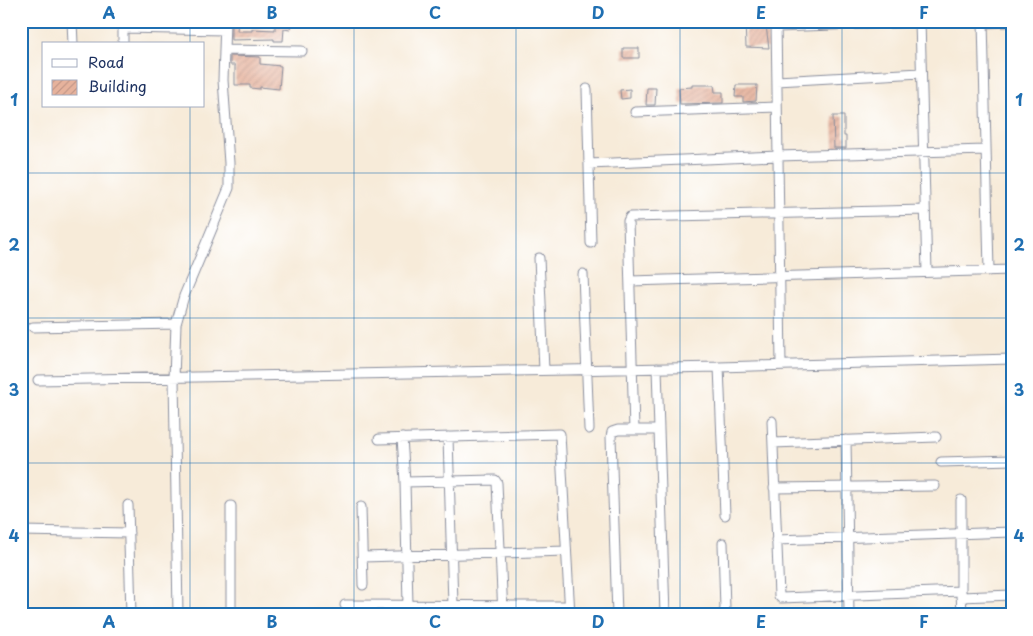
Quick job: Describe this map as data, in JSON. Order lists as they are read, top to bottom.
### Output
{
  "legend": ["Road", "Building"],
  "grid": {
    "columns": [
      "A",
      "B",
      "C",
      "D",
      "E",
      "F"
    ],
    "rows": [
      "1",
      "2",
      "3",
      "4"
    ]
  }
}
